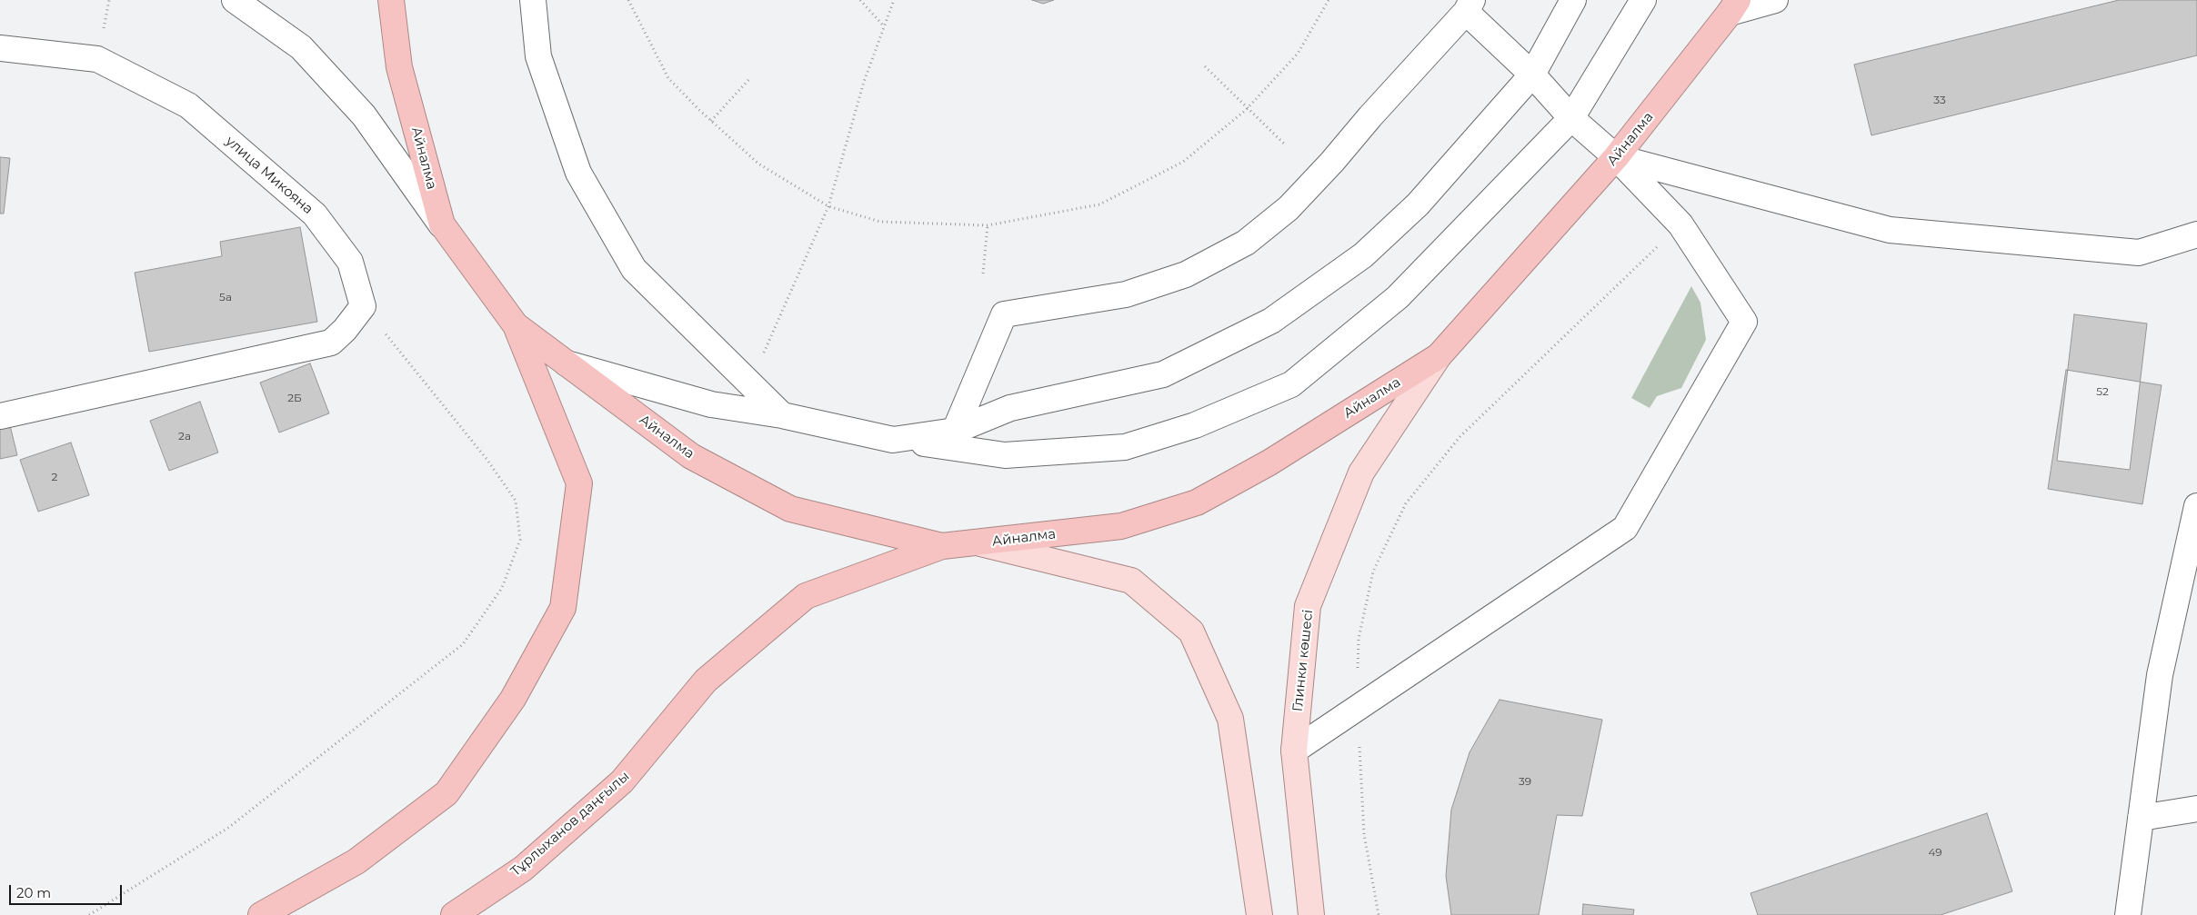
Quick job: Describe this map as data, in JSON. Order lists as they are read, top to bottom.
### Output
{
  "streets": {
    "highway": ["Айналма", "Тұрлыханов даңғылы"],
    "main road": ["Глинки көшесі"],
    "street": ["улица Микояна"]
  },
  "crossings": [
    ["Айналма", "Глинки көшесі"],
    ["Айналма", "Тұрлыханов даңғылы"]
  ],
  "house_numbers": [
    "33",
    "5а",
    "52",
    "2Б",
    "2а",
    "2",
    "39",
    "49"
  ],
  "scale_bar": "20 m"
}
